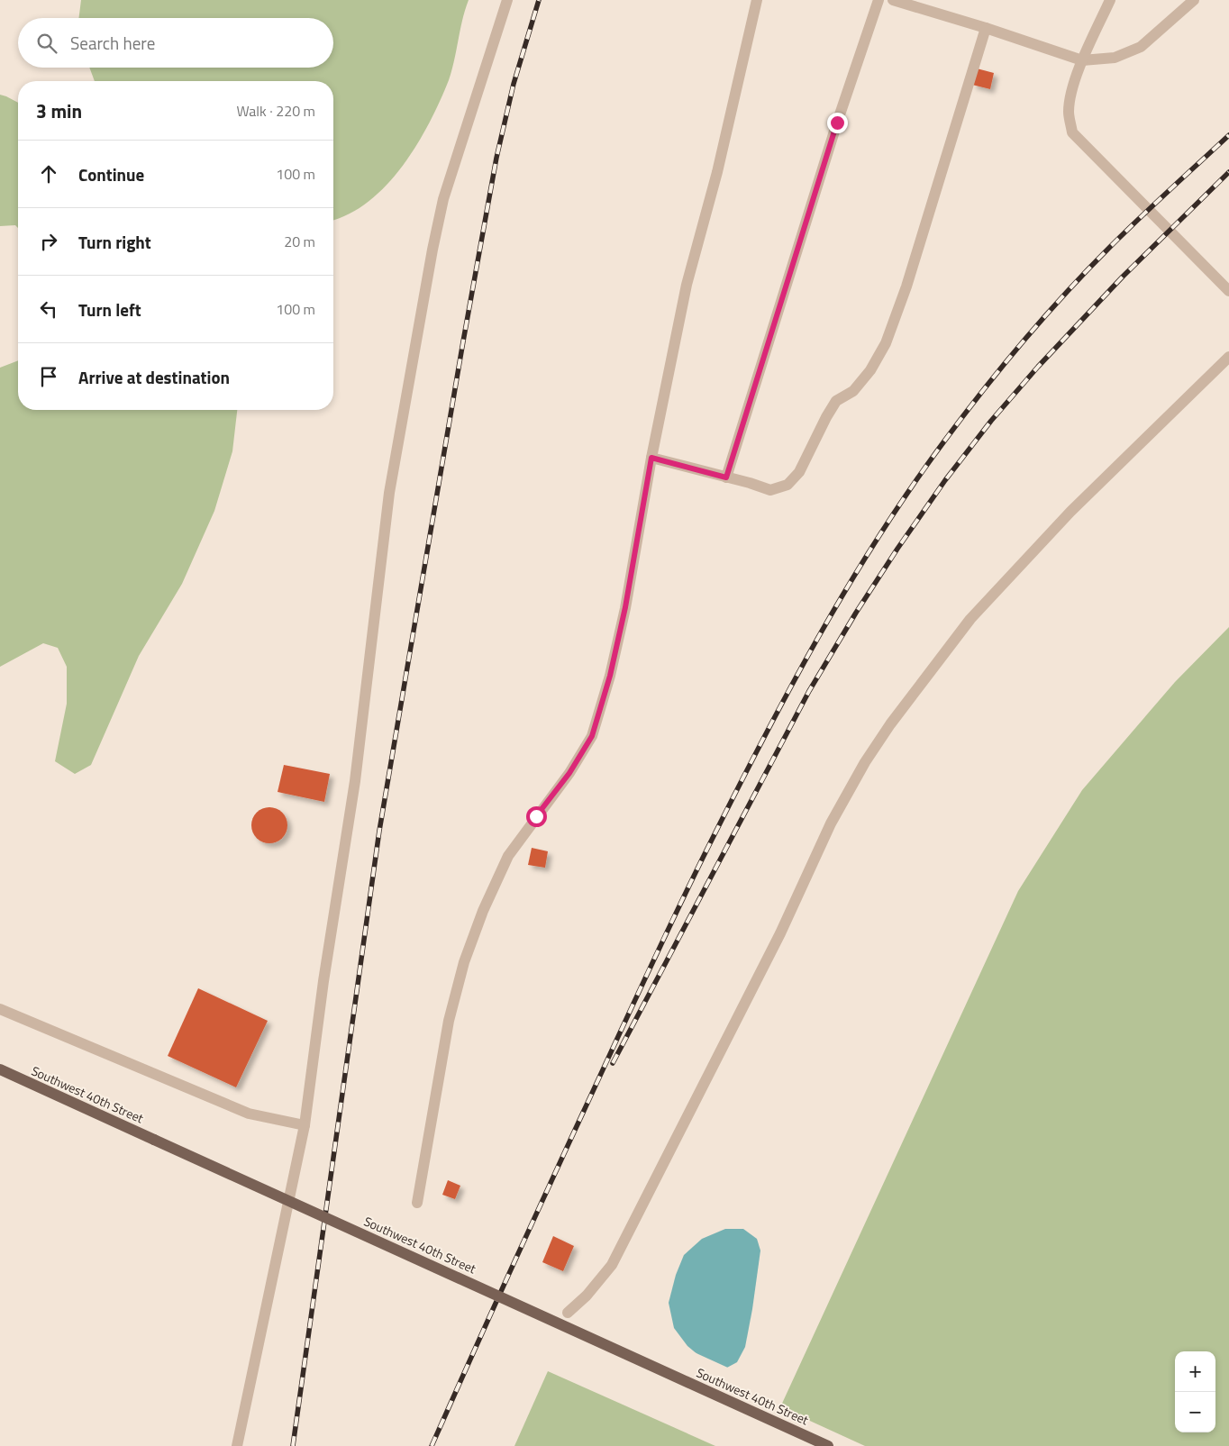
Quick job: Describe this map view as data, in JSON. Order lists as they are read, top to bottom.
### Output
{
  "streets": {
    "main road": ["Southwest 40th Street"]
  },
  "page": {
    "search": "Search here",
    "heading": ["3 min", "Walk · 220 m"],
    "list": [
      ["Continue", "100 m"],
      ["Turn right", "20 m"],
      ["Turn left", "100 m"],
      "Arrive at destination"
    ],
    "map_buttons": ["+", "−"]
  }
}
